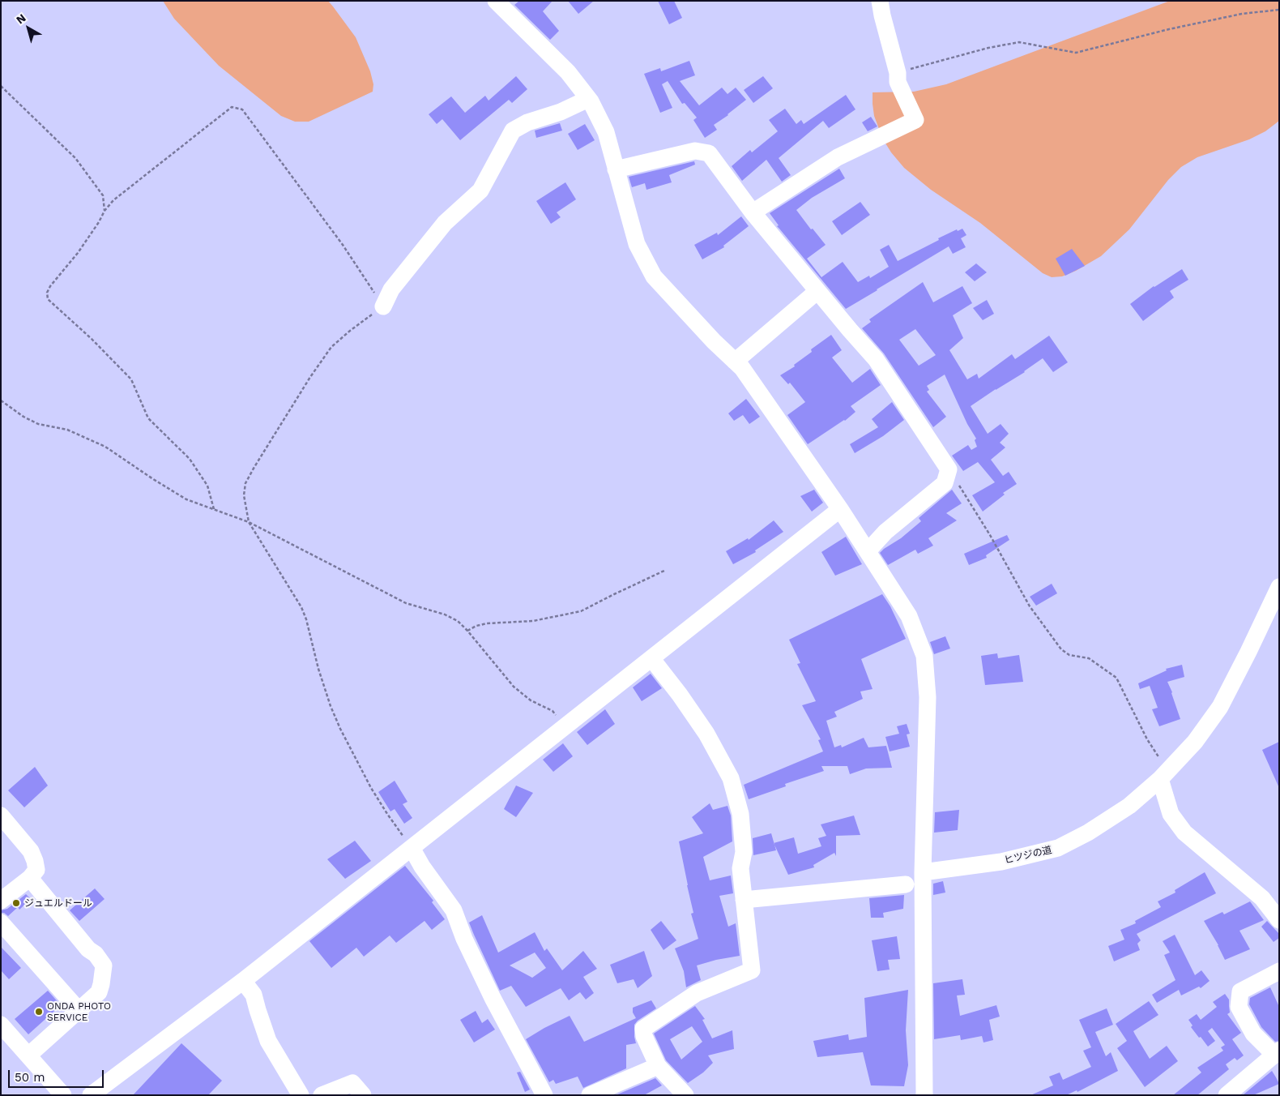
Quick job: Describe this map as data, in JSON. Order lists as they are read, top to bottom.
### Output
{
  "streets": {
    "street": ["ヒツジの道"]
  },
  "places": ["ジュエルドール", "ONDA PHOTO SERVICE"],
  "scale_bar": "50 m",
  "north": "top left"
}
